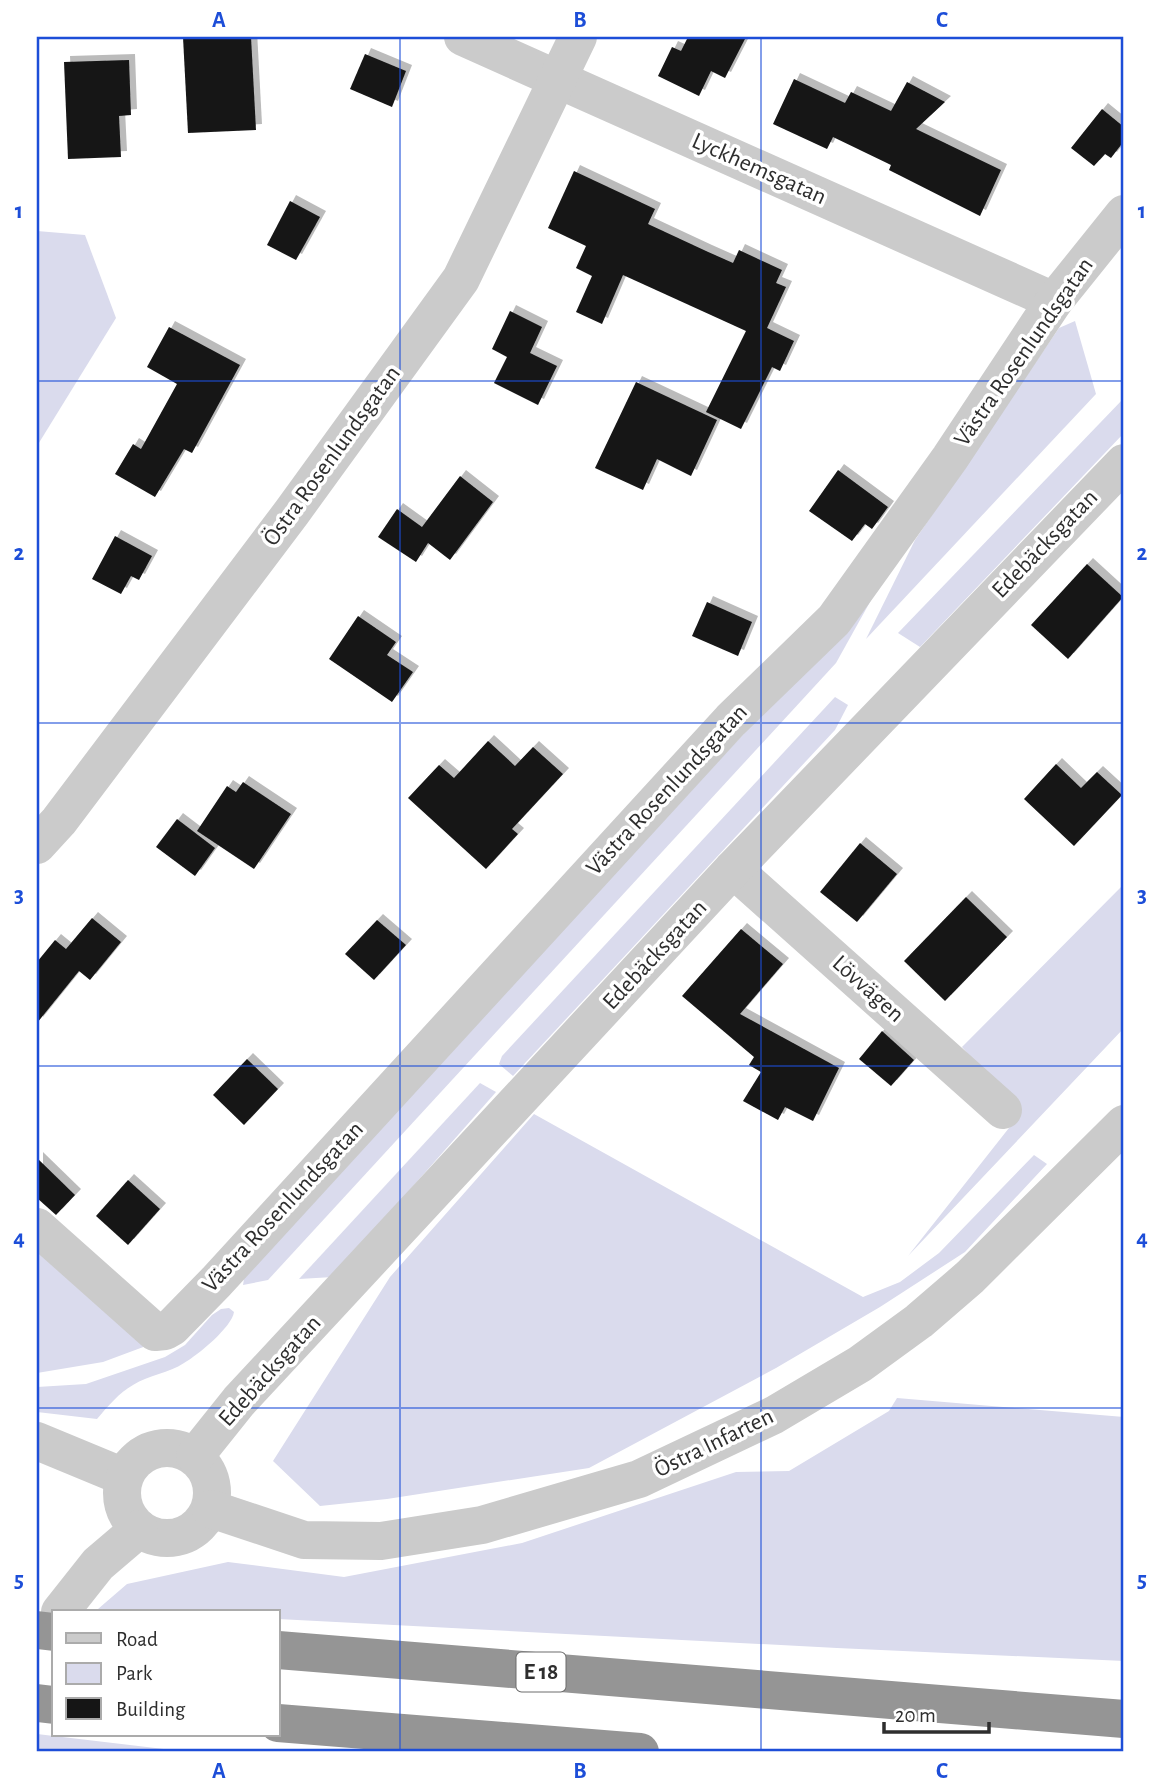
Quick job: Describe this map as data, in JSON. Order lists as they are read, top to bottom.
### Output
{
  "streets": {
    "highway": ["E 18"],
    "street": [
      "Lyckhemsgatan",
      "Västra Rosenlundsgatan",
      "Östra Rosenlundsgatan",
      "Edebäcksgatan",
      "Lövvägen",
      "Östra Infarten"
    ]
  },
  "crossings": [
    ["Lyckhemsgatan", "Västra Rosenlundsgatan"],
    ["Lyckhemsgatan", "Östra Rosenlundsgatan"],
    ["Edebäcksgatan", "Lövvägen"],
    ["Edebäcksgatan", "Östra Infarten"]
  ],
  "legend": ["Road", "Park", "Building"],
  "scale_bar": "20 m",
  "grid": {
    "columns": ["A", "B", "C"],
    "rows": [
      "1",
      "2",
      "3",
      "4",
      "5"
    ]
  }
}
